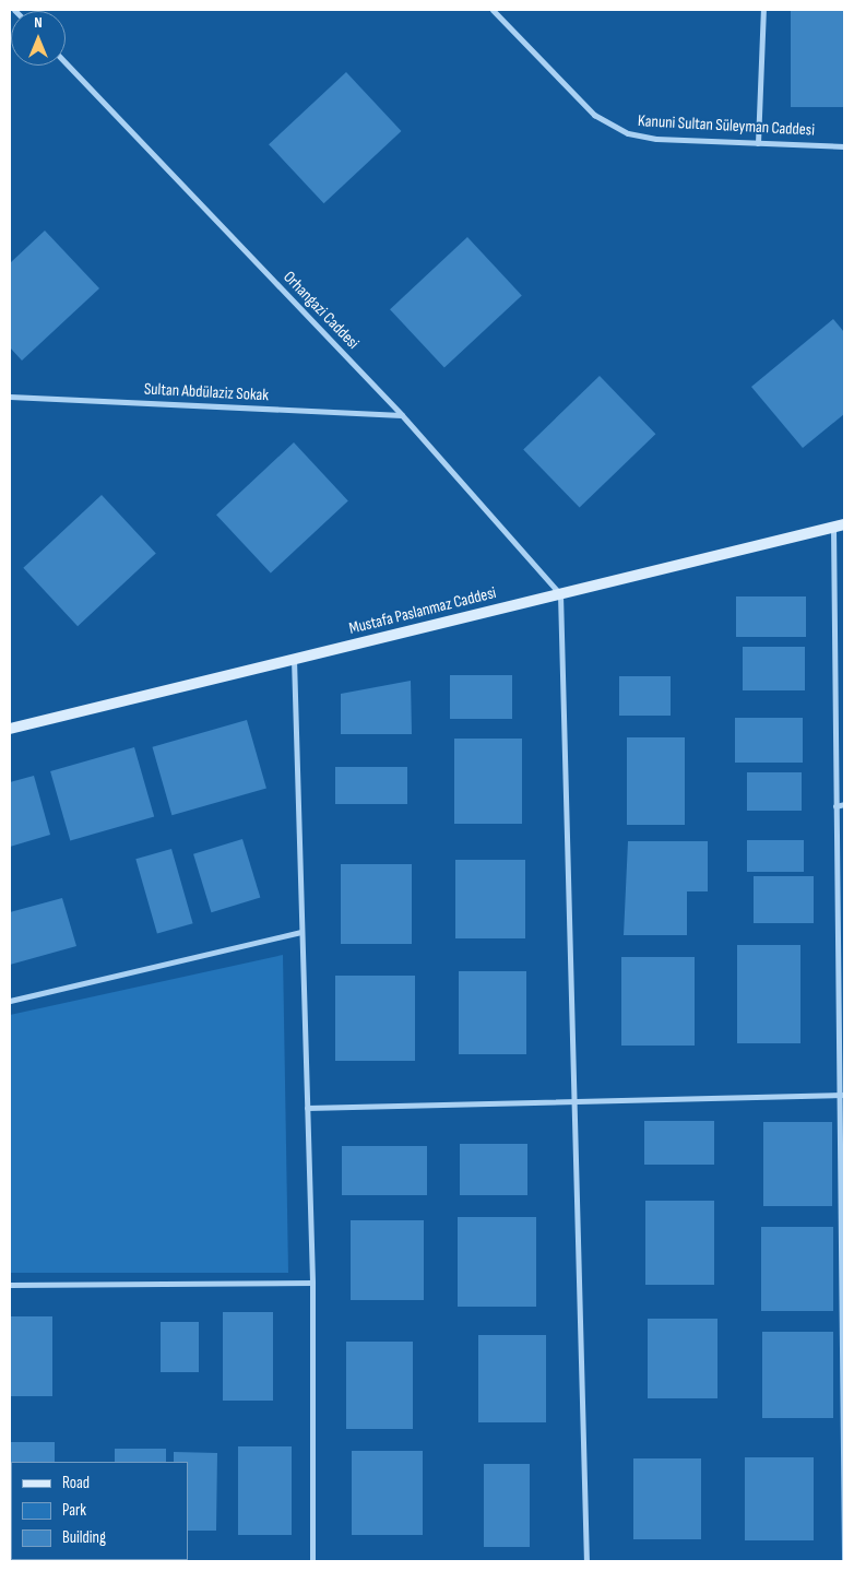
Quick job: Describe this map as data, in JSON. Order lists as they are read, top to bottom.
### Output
{
  "streets": {
    "street": [
      "Kanuni Sultan Süleyman Caddesi",
      "Orhangazi Caddesi",
      "Sultan Abdülaziz Sokak",
      "Mustafa Paslanmaz Caddesi"
    ]
  },
  "crossings": [
    ["Orhangazi Caddesi", "Sultan Abdülaziz Sokak"],
    ["Orhangazi Caddesi", "Mustafa Paslanmaz Caddesi"]
  ],
  "legend": ["Road", "Park", "Building"],
  "north": "top"
}
